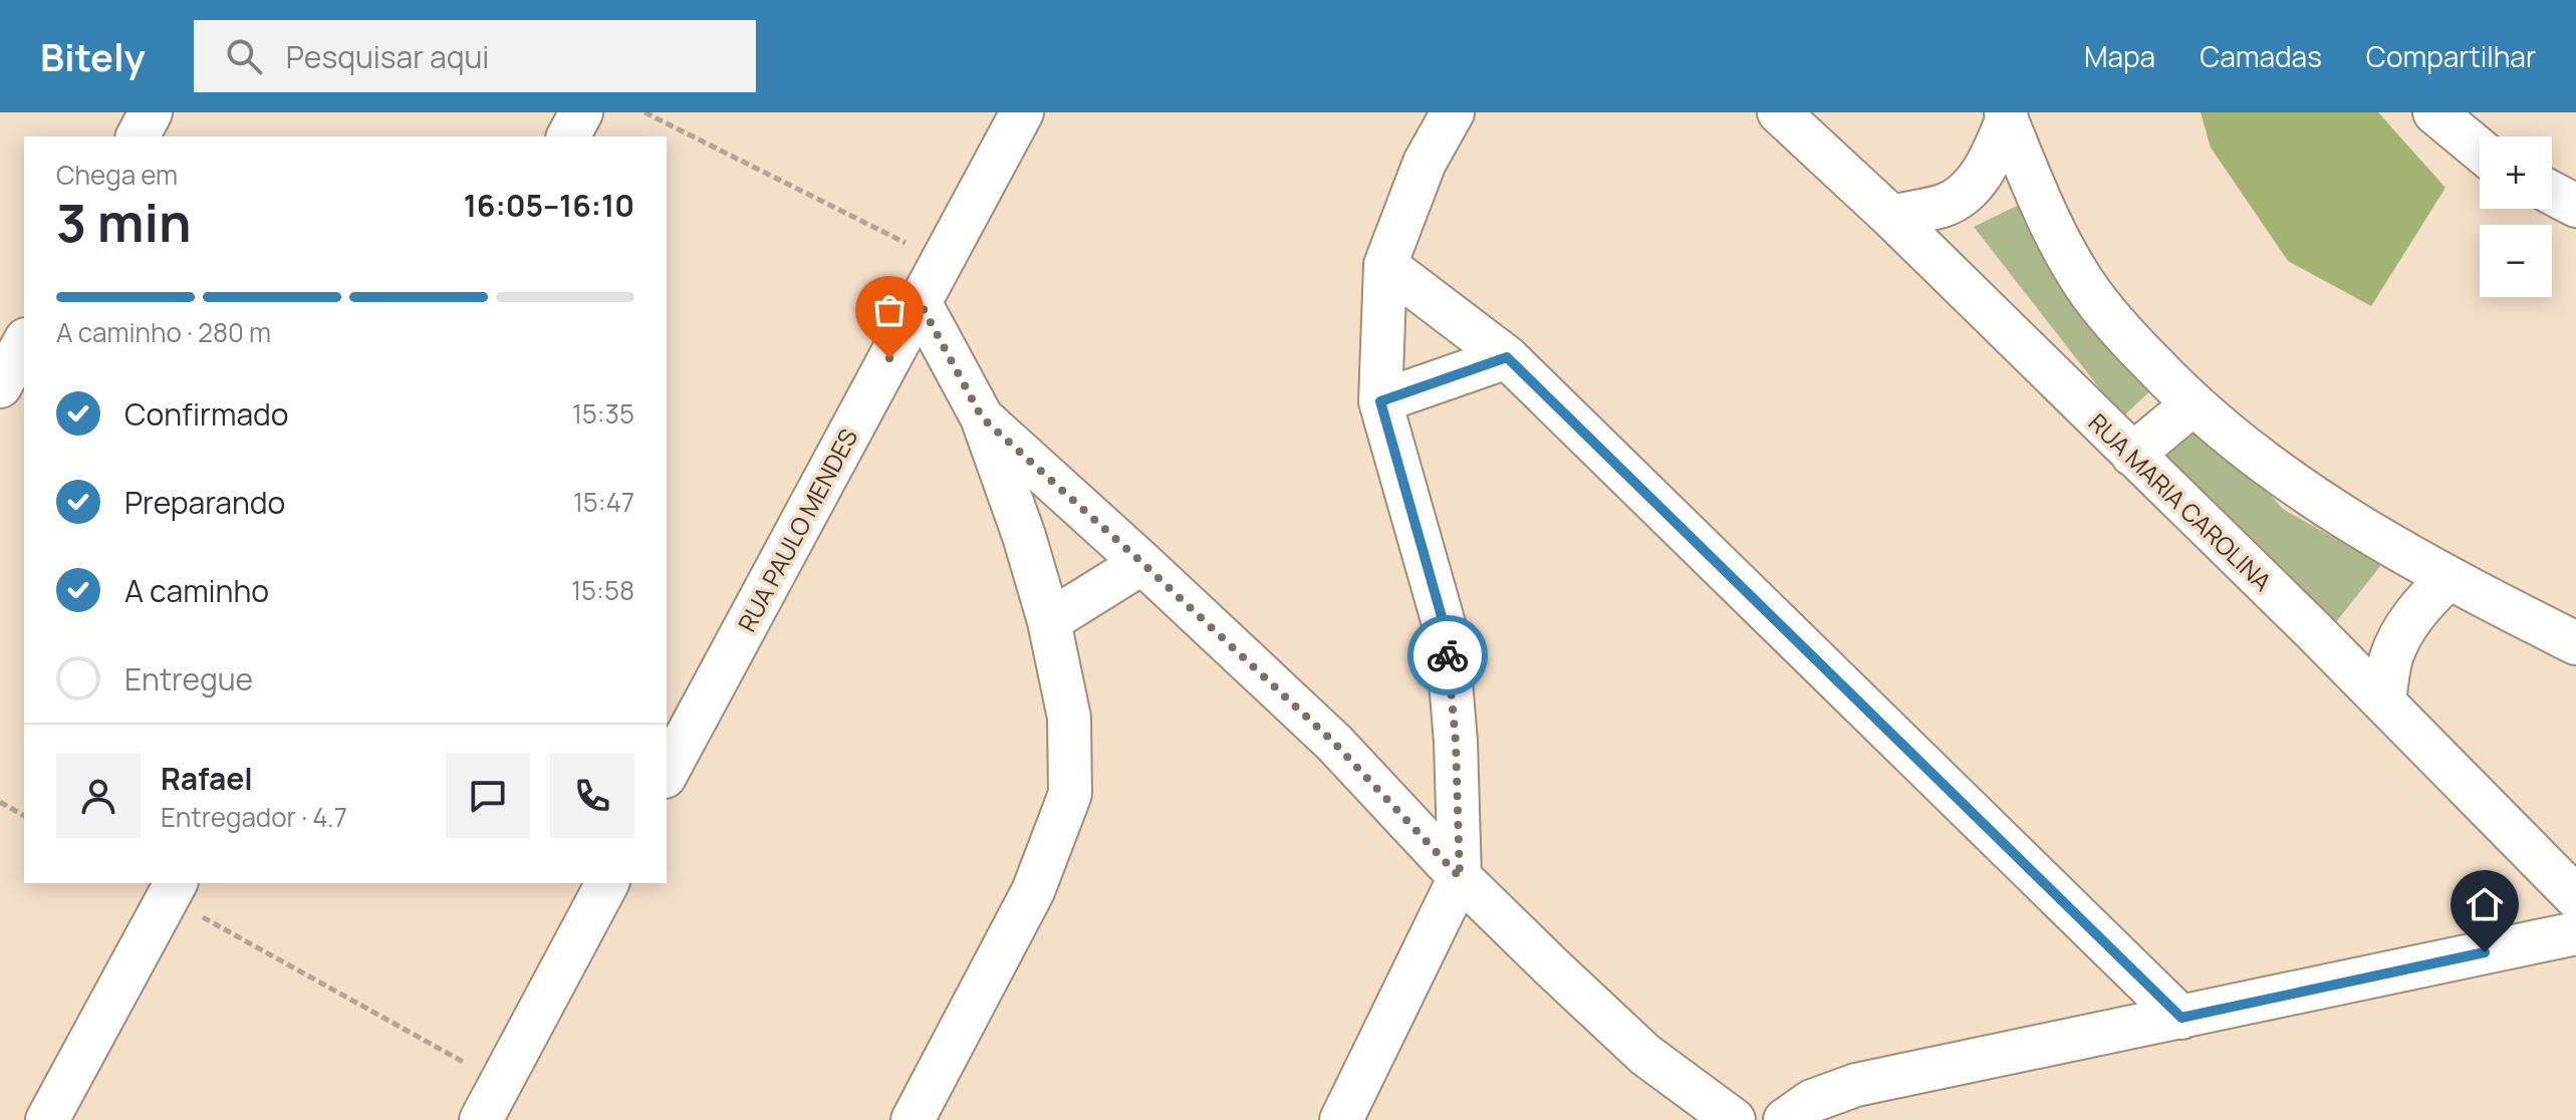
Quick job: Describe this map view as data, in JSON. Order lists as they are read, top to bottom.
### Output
{
  "streets": {
    "street": ["RUA MARIA CAROLINA", "RUA PAULO MENDES"]
  },
  "page": {
    "header": "Bitely",
    "search": "Pesquisar aqui",
    "nav": ["Mapa", "Camadas", "Compartilhar"],
    "map_buttons": ["+", "−"],
    "heading": ["3 min", "Chega em", "16:05–16:10"],
    "panel": ["Rafael", "Entregador · 4.7"],
    "bar": "A caminho · 280 m",
    "list": [
      ["Confirmado", "15:35"],
      ["Preparando", "15:47"],
      ["A caminho", "15:58"],
      "Entregue"
    ]
  }
}
